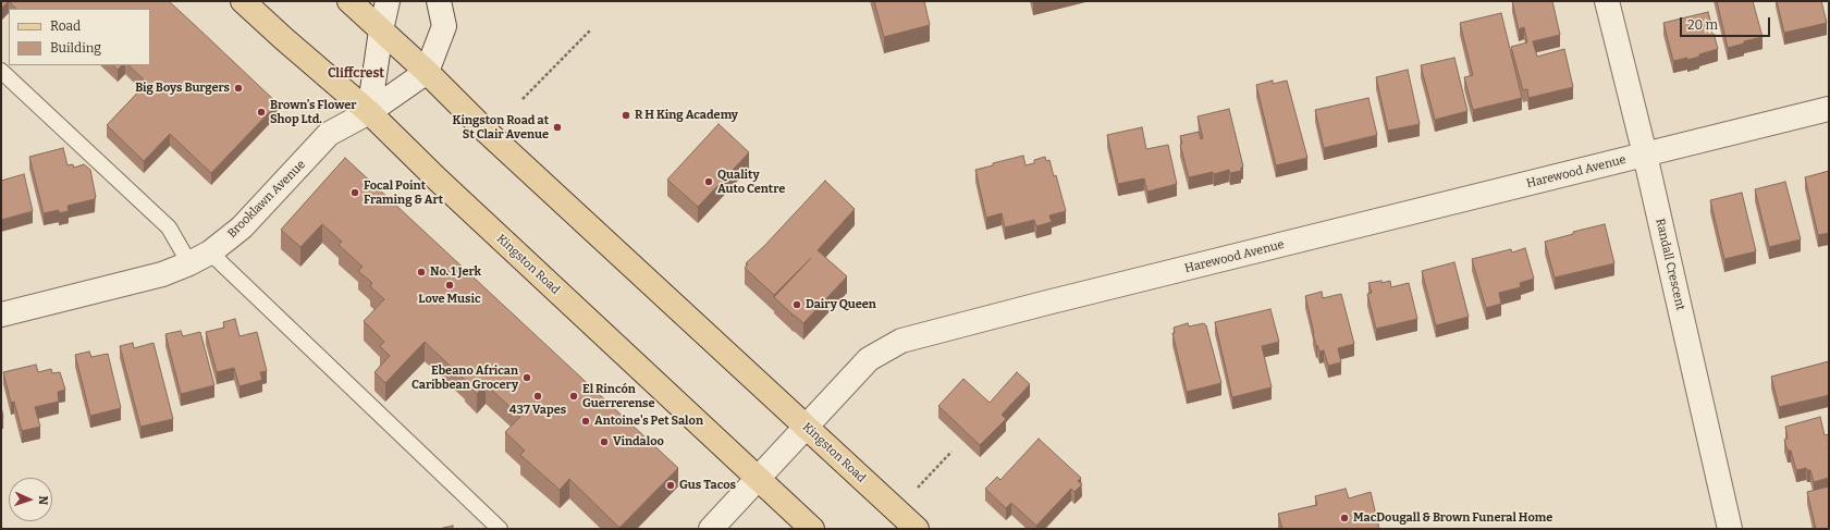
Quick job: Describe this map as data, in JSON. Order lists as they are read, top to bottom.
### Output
{
  "streets": {
    "main road": ["Kingston Road"],
    "street": ["Harewood Avenue", "Brooklawn Avenue", "Randall Crescent"]
  },
  "crossings": [
    ["Harewood Avenue", "Kingston Road"],
    ["Harewood Avenue", "Randall Crescent"],
    ["Brooklawn Avenue", "Kingston Road"]
  ],
  "districts": ["Cliffcrest"],
  "places": [
    "Big Boys Burgers",
    "Brown's Flower Shop Ltd.",
    "R H King Academy",
    "Kingston Road at St Clair Avenue",
    "Quality Auto Centre",
    "Focal Point Framing & Art",
    "No. 1 Jerk",
    "Love Music",
    "Dairy Queen",
    "Ebeano African Caribbean Grocery",
    "437 Vapes",
    "El Rincón Guerrerense",
    "Antoine's Pet Salon",
    "Vindaloo",
    "Gus Tacos",
    "MacDougall & Brown Funeral Home"
  ],
  "legend": ["Road", "Building"],
  "scale_bar": "20 m",
  "north": "right"
}
